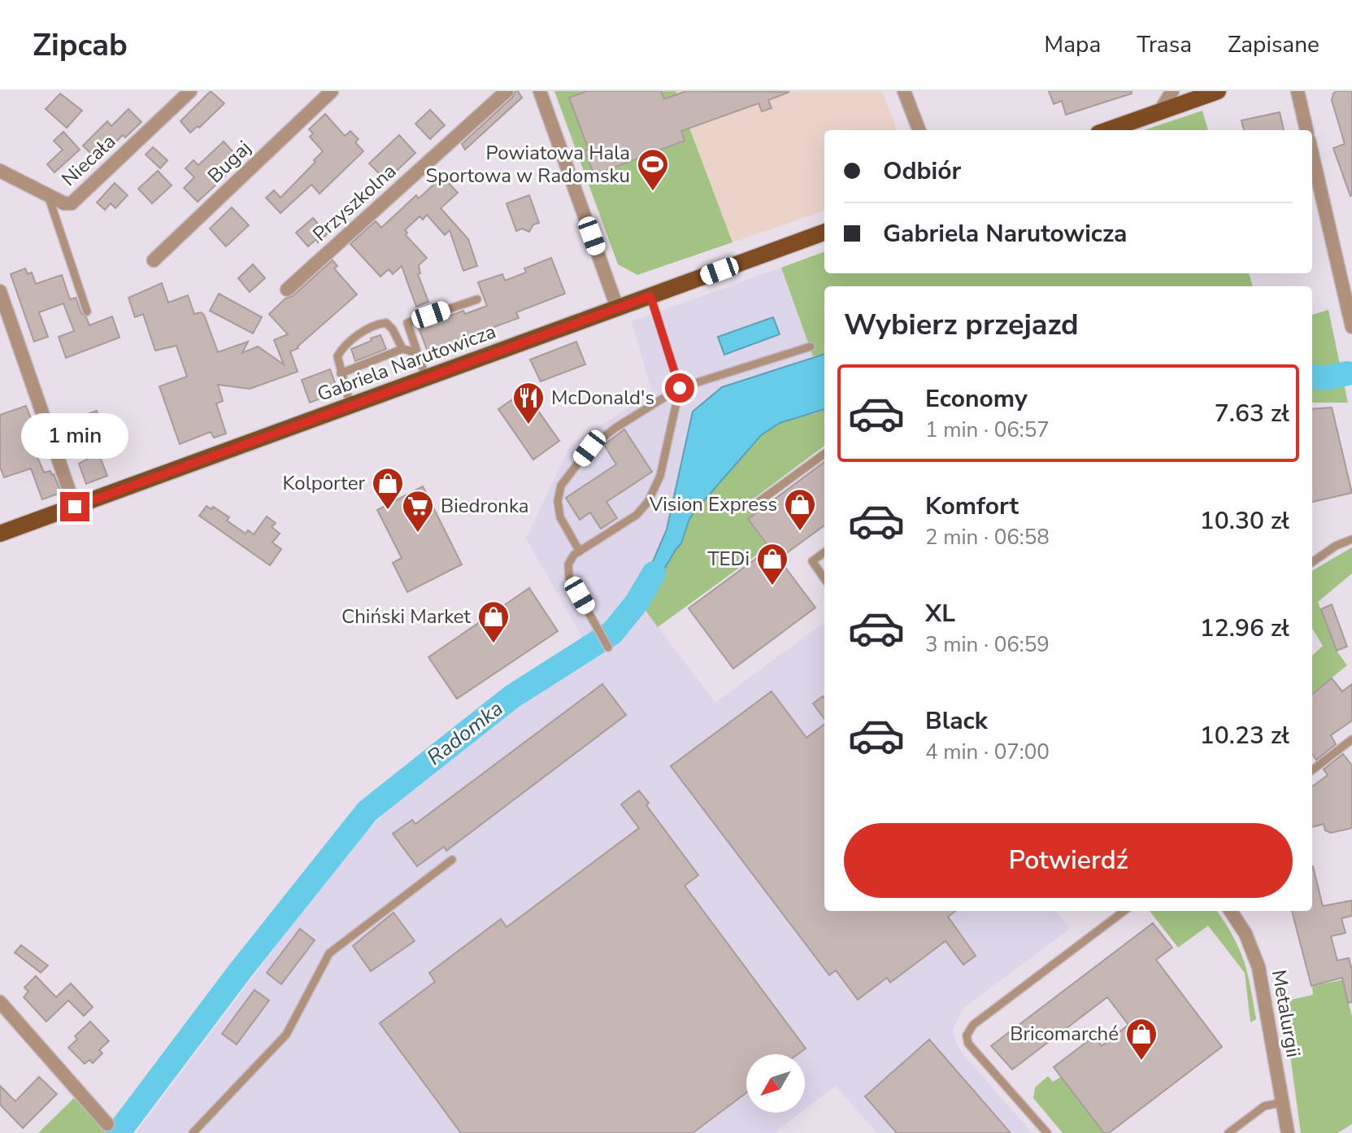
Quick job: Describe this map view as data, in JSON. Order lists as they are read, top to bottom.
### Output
{
  "streets": {
    "main road": ["Gabriela Narutowicza"],
    "street": [
      "Niecała",
      "Bugaj",
      "Przyszkolna",
      "Metalurgii"
    ]
  },
  "water": ["Radomka"],
  "places": {
    "sports": ["Powiatowa Hala Sportowa w Radomsku"],
    "restaurant": ["McDonald's"],
    "shop": [
      "Kolporter",
      "Vision Express",
      "TEDi",
      "Chiński Market",
      "Bricomarché"
    ],
    "supermarket": ["Biedronka"]
  },
  "north": "bottom left",
  "page": {
    "header": "Zipcab",
    "nav": ["Mapa", "Trasa", "Zapisane"],
    "banner": ["Odbiór", "Gabriela Narutowicza"],
    "heading": "Wybierz przejazd",
    "list": [
      {
        "name": "Economy",
        "note": "1 min · 06:57",
        "value": "7.63 zł"
      },
      {
        "name": "Komfort",
        "note": "2 min · 06:58",
        "value": "10.30 zł"
      },
      {
        "name": "XL",
        "note": "3 min · 06:59",
        "value": "12.96 zł"
      },
      {
        "name": "Black",
        "note": "4 min · 07:00",
        "value": "10.23 zł"
      }
    ],
    "bubble": "1 min",
    "buttons": "Potwierdź"
  }
}
